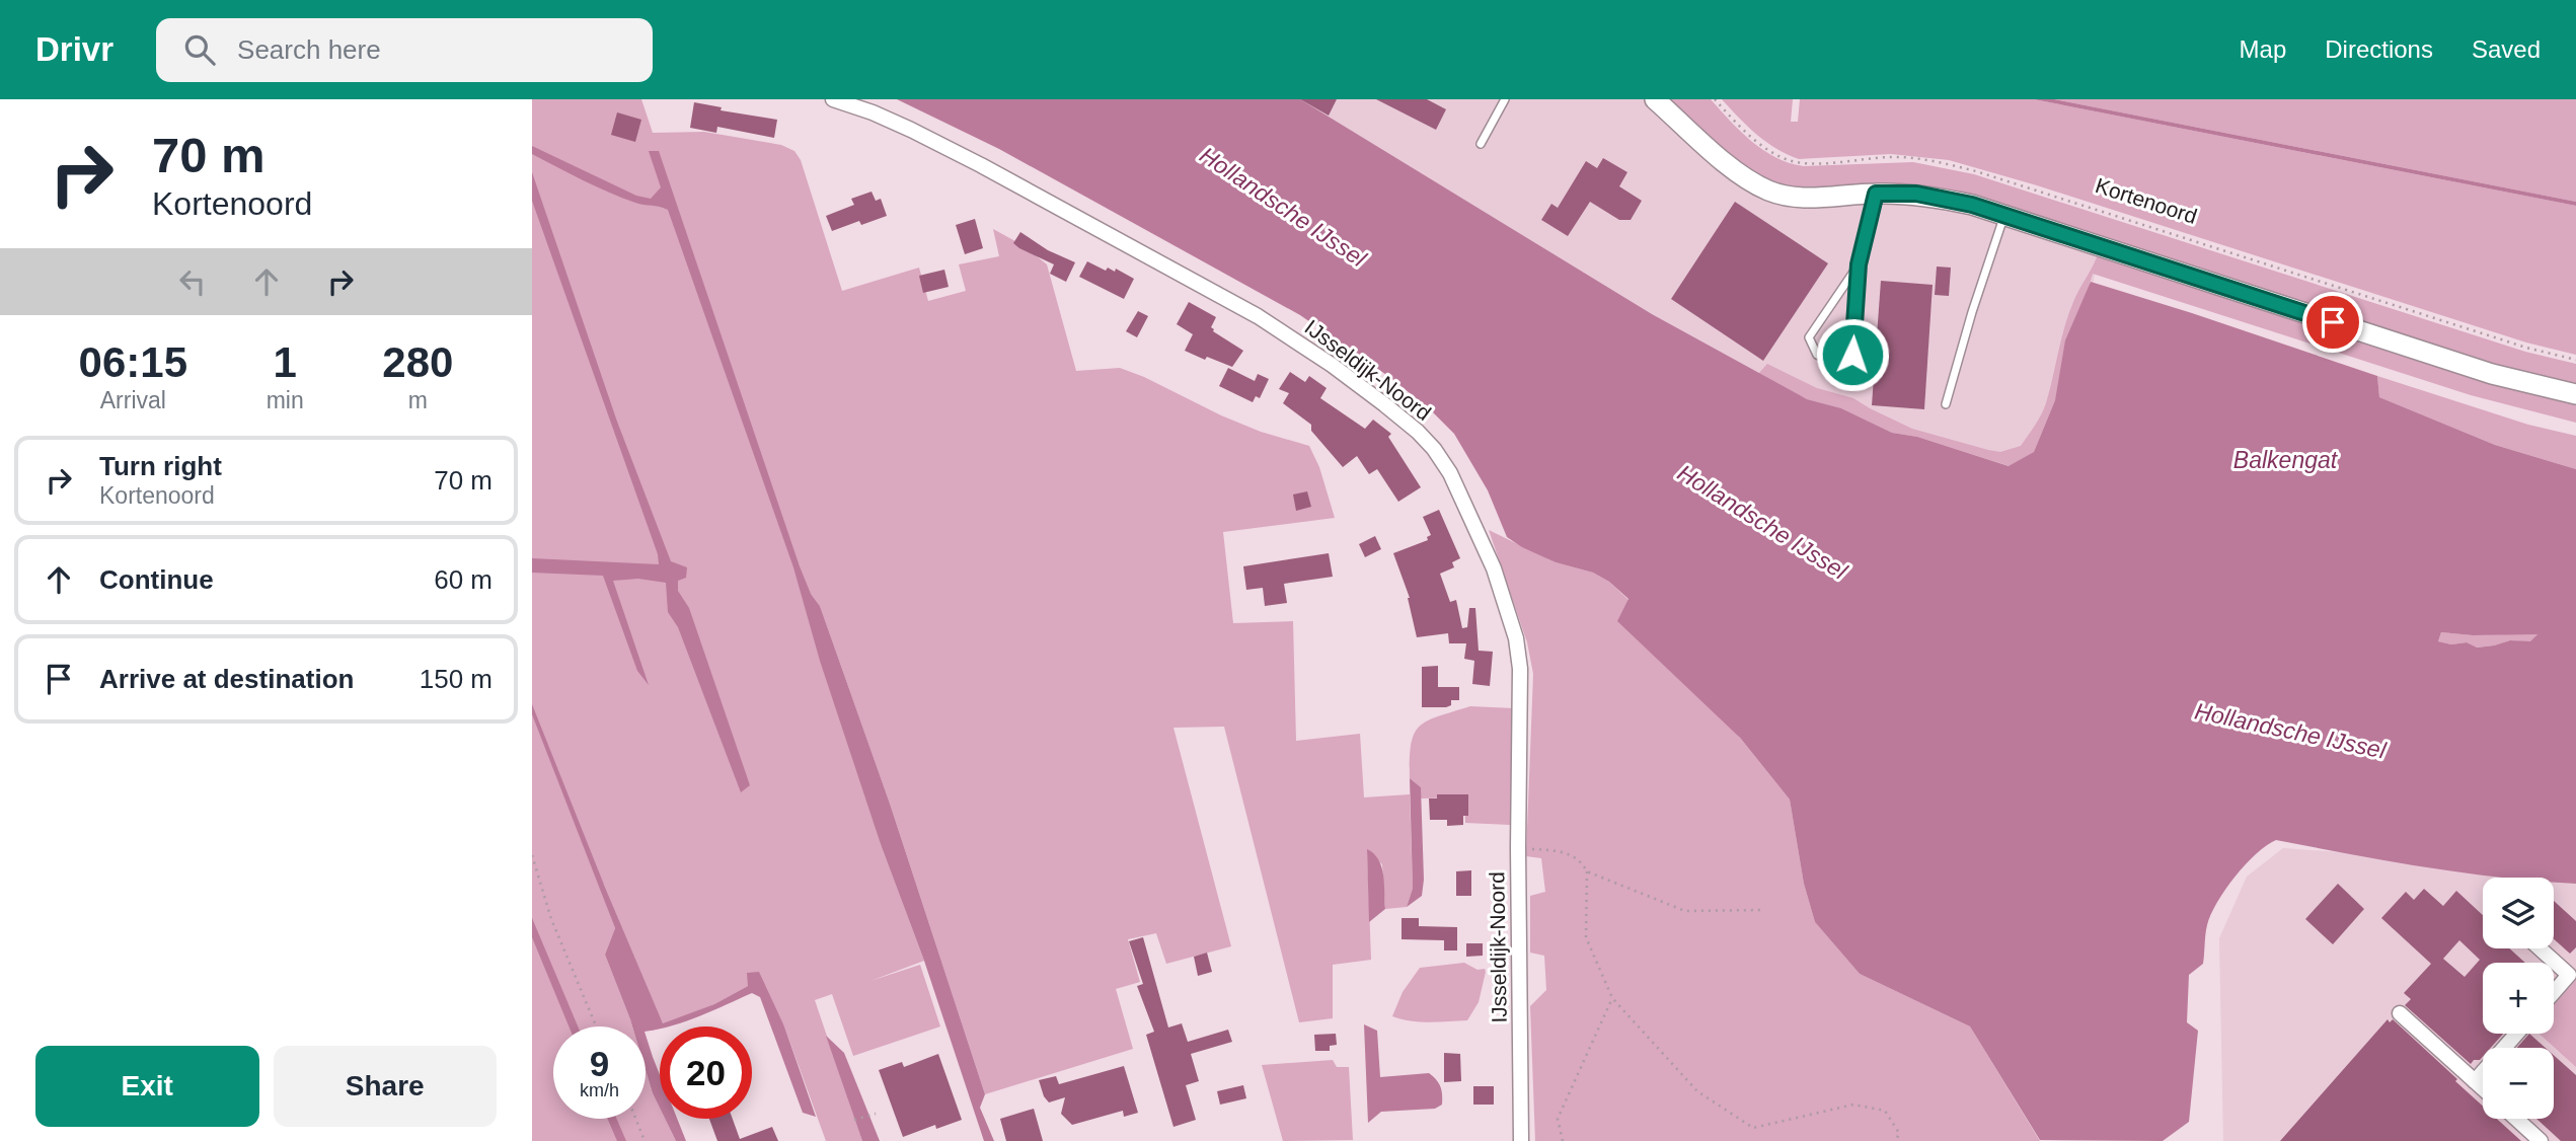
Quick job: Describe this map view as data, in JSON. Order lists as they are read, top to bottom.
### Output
{
  "streets": {
    "street": ["IJsseldijk-Noord"],
    "path": ["Kortenoord"]
  },
  "water": ["Hollandsche IJssel", "Balkengat"],
  "page": {
    "header": "Drivr",
    "search": "Search here",
    "nav": ["Map", "Directions", "Saved"],
    "turn": ["70 m", "Kortenoord"],
    "eta": [
      "06:15",
      "Arrival",
      "1",
      "min",
      "280",
      "m"
    ],
    "list": [
      {
        "name": "Turn right",
        "note": "Kortenoord",
        "value": "70 m"
      },
      {
        "name": "Continue",
        "value": "60 m"
      },
      {
        "name": "Arrive at destination",
        "value": "150 m"
      }
    ],
    "map_buttons": ["+", "−"],
    "speed": "9 km/h",
    "limit": "20",
    "buttons": ["Exit", "Share"]
  }
}
